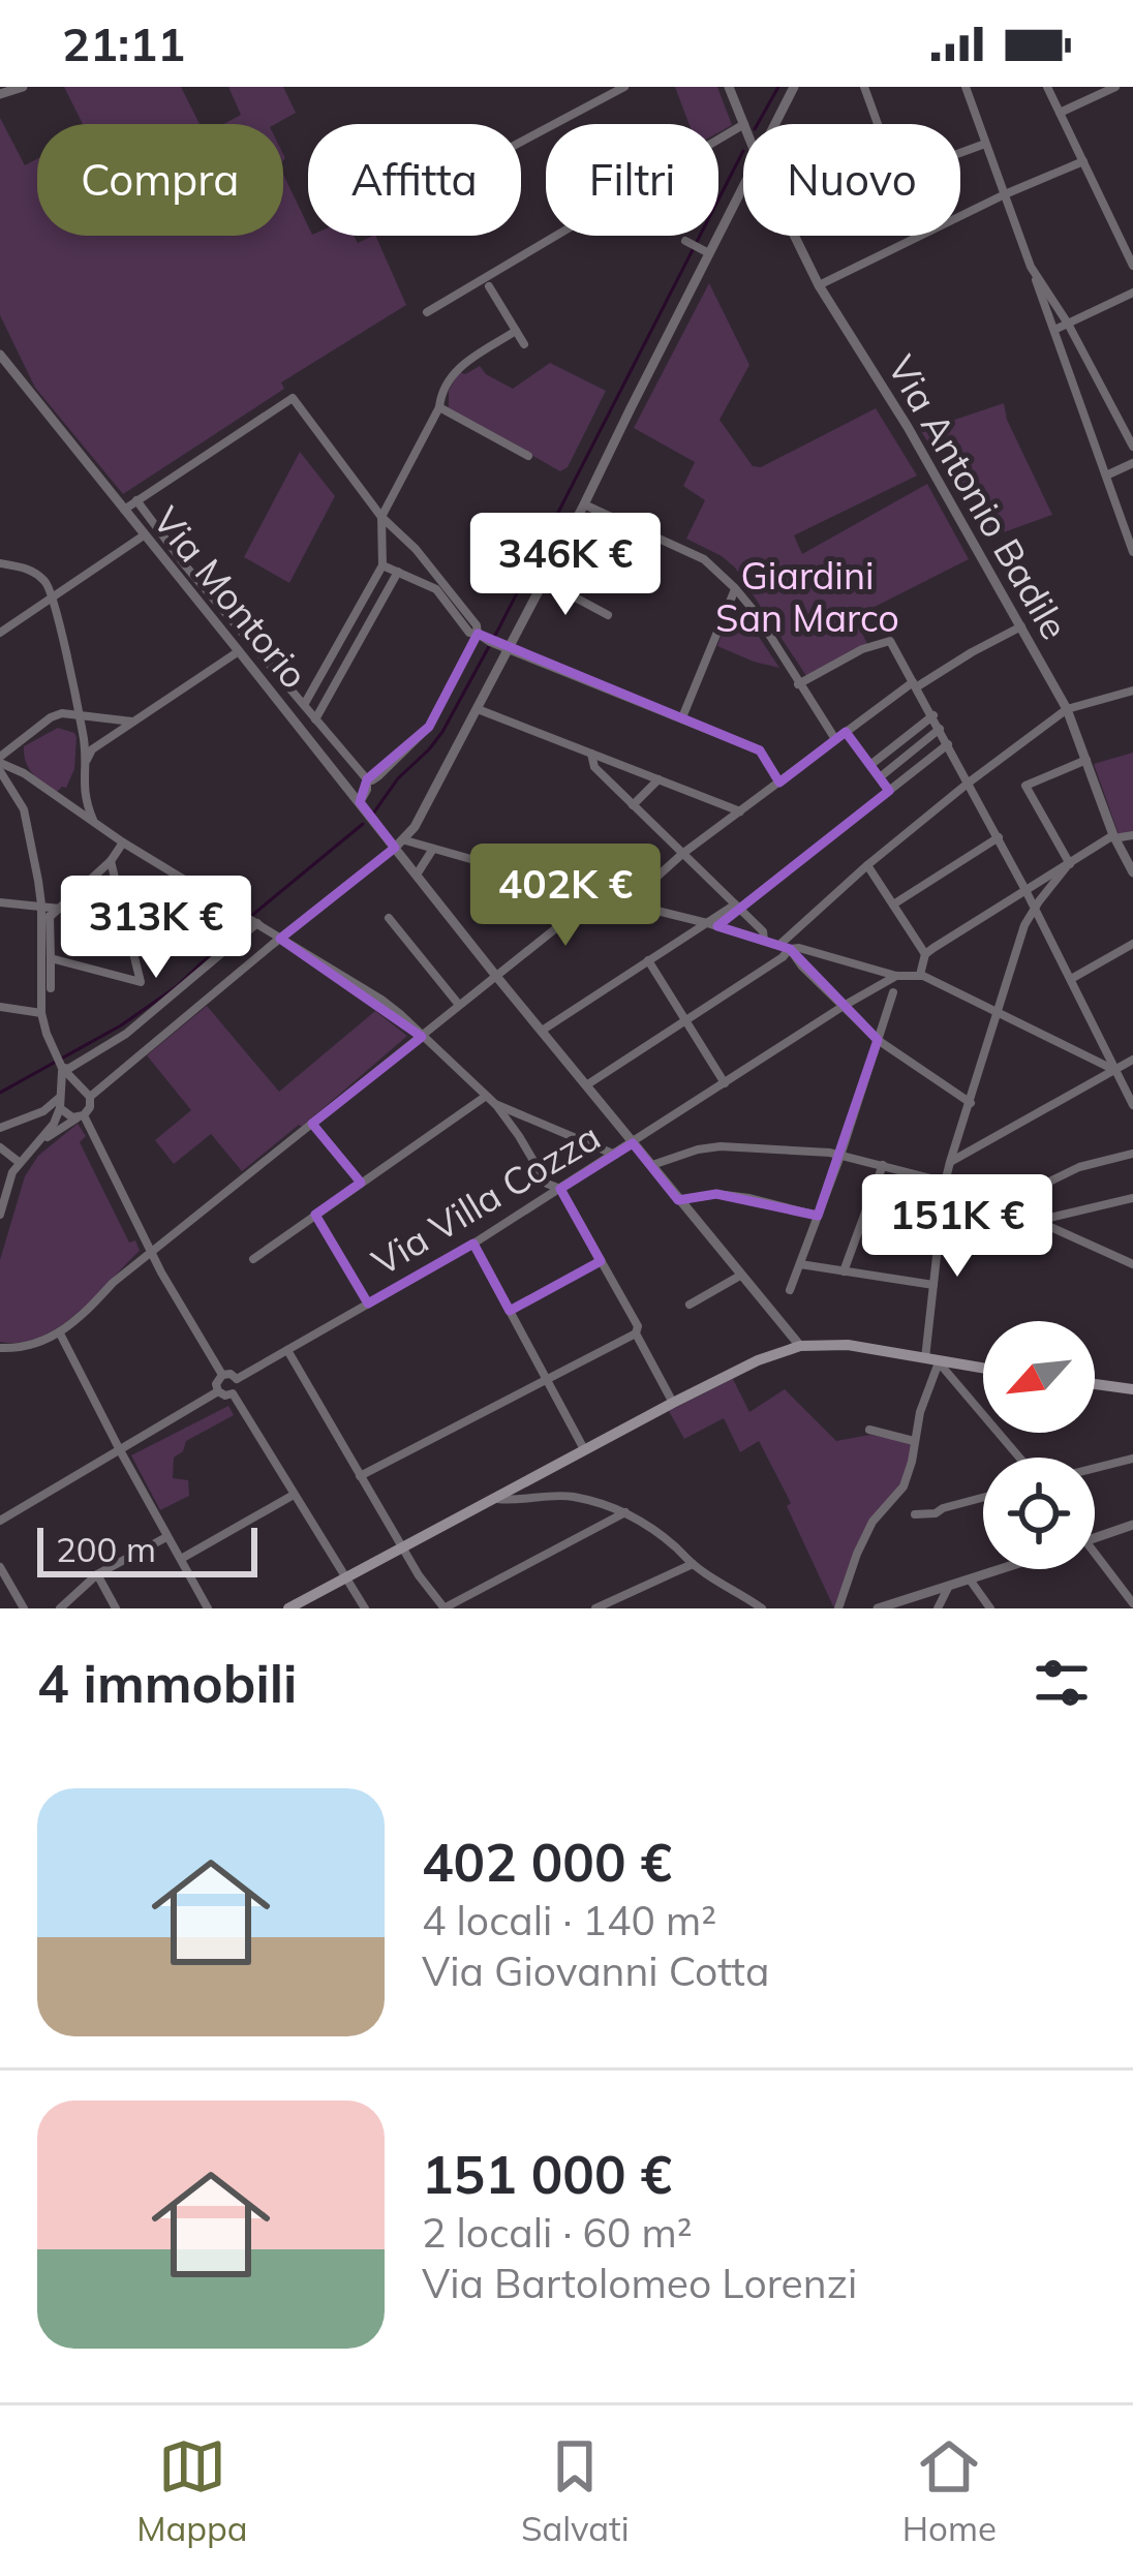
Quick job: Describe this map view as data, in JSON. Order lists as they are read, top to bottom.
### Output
{
  "streets": {
    "street": ["Via Antonio Badile", "Via Montorio", "Via Villa Cozza"]
  },
  "crossings": [
    ["Via Montorio", "Via Villa Cozza"]
  ],
  "parks": ["Giardini San Marco"],
  "scale_bar": "200 m",
  "north": "bottom left",
  "page": {
    "status": "21:11",
    "chip": [
      "Compra",
      "Affitta",
      "Filtri",
      "Nuovo"
    ],
    "price": [
      "346K €",
      "402K €",
      "313K €",
      "151K €"
    ],
    "scale": "200 m",
    "heading": "4 immobili",
    "list": [
      {
        "name": "402 000 €",
        "note": "4 locali · 140 m² · Via Giovanni Cotta"
      },
      {
        "name": "151 000 €",
        "note": "2 locali · 60 m² · Via Bartolomeo Lorenzi"
      }
    ],
    "tabs": ["Mappa", "Salvati", "Home"]
  }
}
